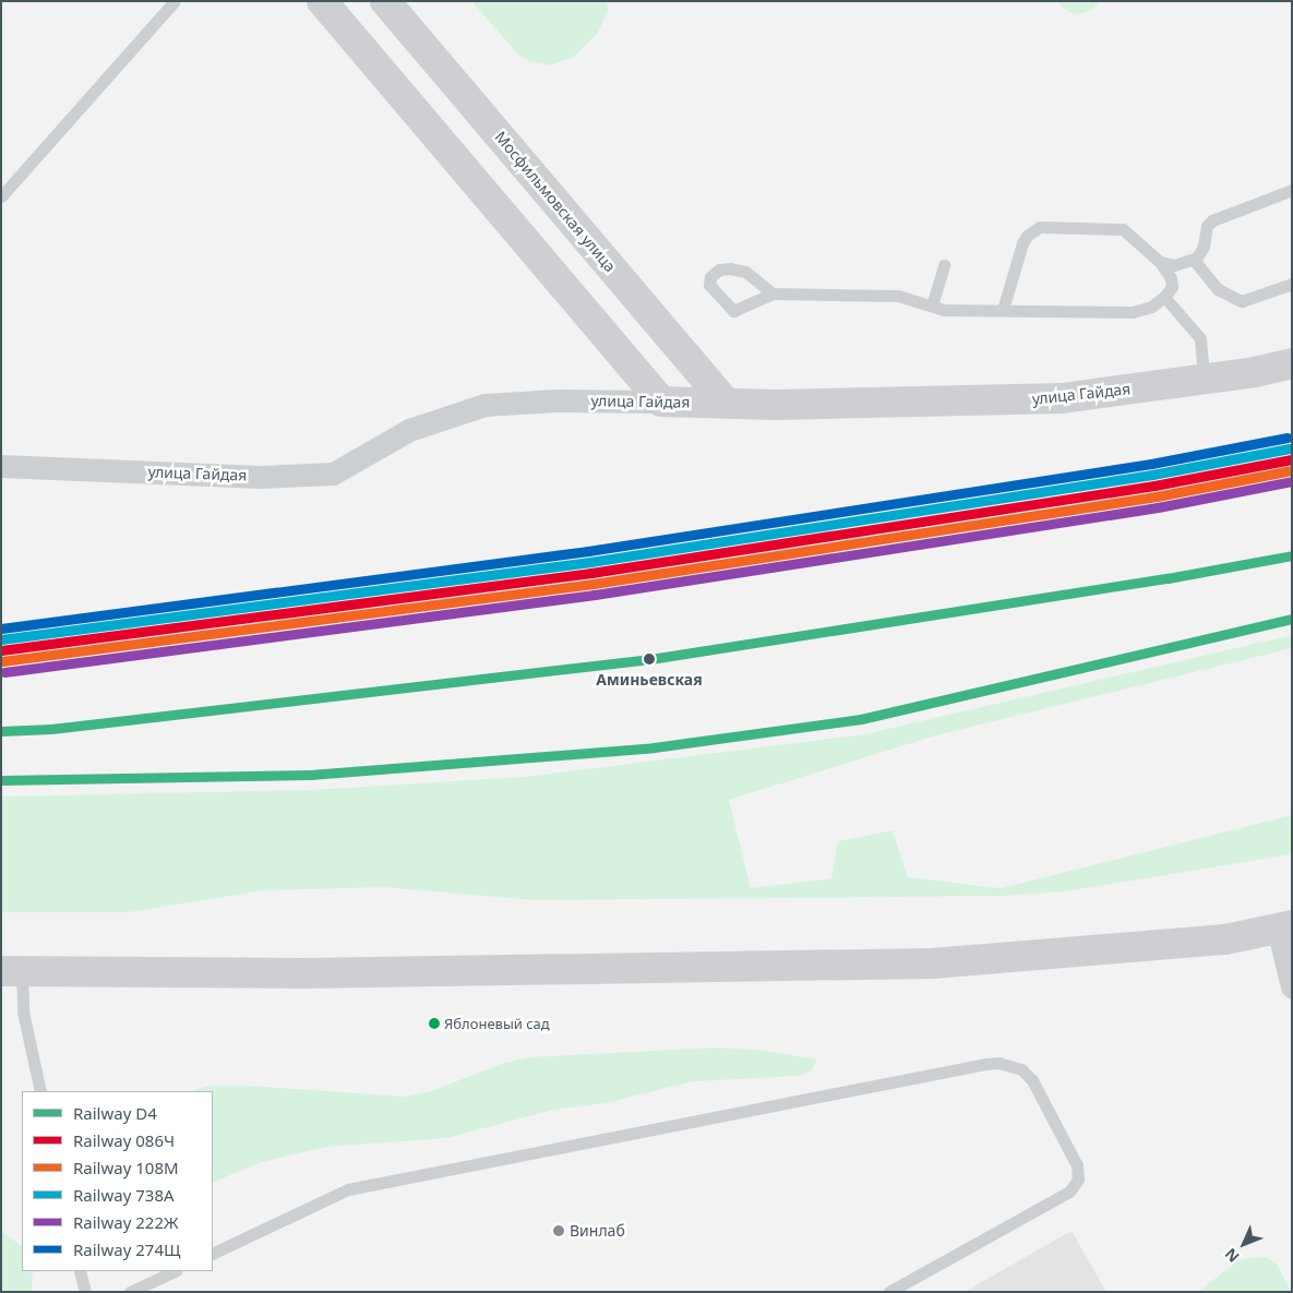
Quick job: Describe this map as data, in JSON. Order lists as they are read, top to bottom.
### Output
{
  "streets": {
    "street": ["Мосфильмовская улица", "улица Гайдая"]
  },
  "crossings": [
    ["Мосфильмовская улица", "улица Гайдая"]
  ],
  "places": ["Аминьевская", "Яблоневый сад", "Винлаб"],
  "lines": [
    "rail line 274Щ",
    "rail line 738А",
    "rail line 086Ч",
    "rail line 108М",
    "rail line 222Ж",
    "rail line D4"
  ],
  "legend": [
    "Railway D4",
    "Railway 086Ч",
    "Railway 108М",
    "Railway 738А",
    "Railway 222Ж",
    "Railway 274Щ"
  ],
  "north": "bottom left"
}
